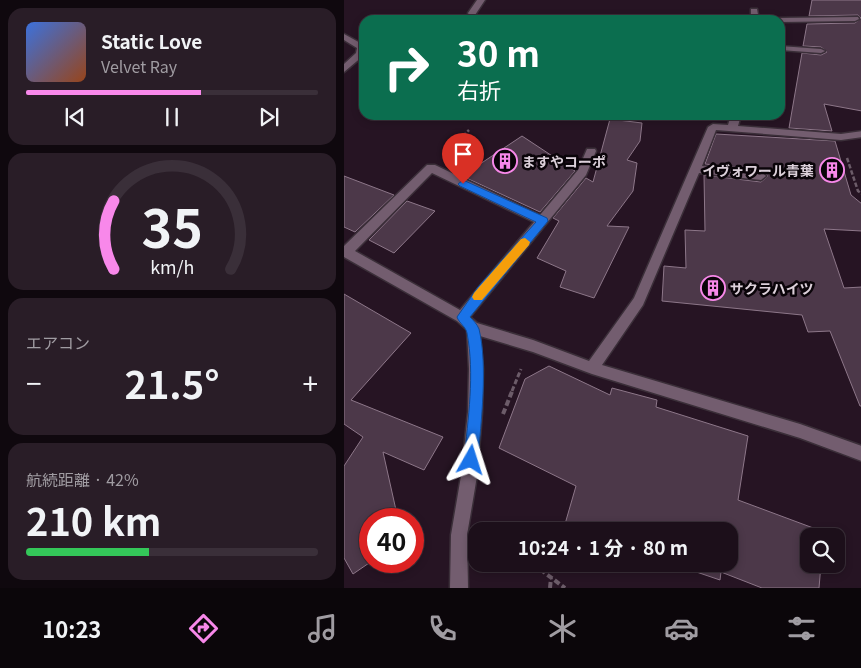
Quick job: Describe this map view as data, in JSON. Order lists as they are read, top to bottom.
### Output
{
  "places": {
    "building": ["ますやコーポ", "イヴォワール青葉", "サクラハイツ"]
  },
  "page": {
    "turn": ["30 m", "右折"],
    "song": ["Static Love", "Velvet Ray"],
    "tile": [
      "エアコン",
      ["航続距離 · 42%", "210 km"]
    ],
    "heat": ["−", "21.5°", "+"],
    "limit": "40",
    "trip": "10:24 · 1 分 · 80 m",
    "tabs": "10:23",
    "gauge": ["35", "km/h"]
  }
}
